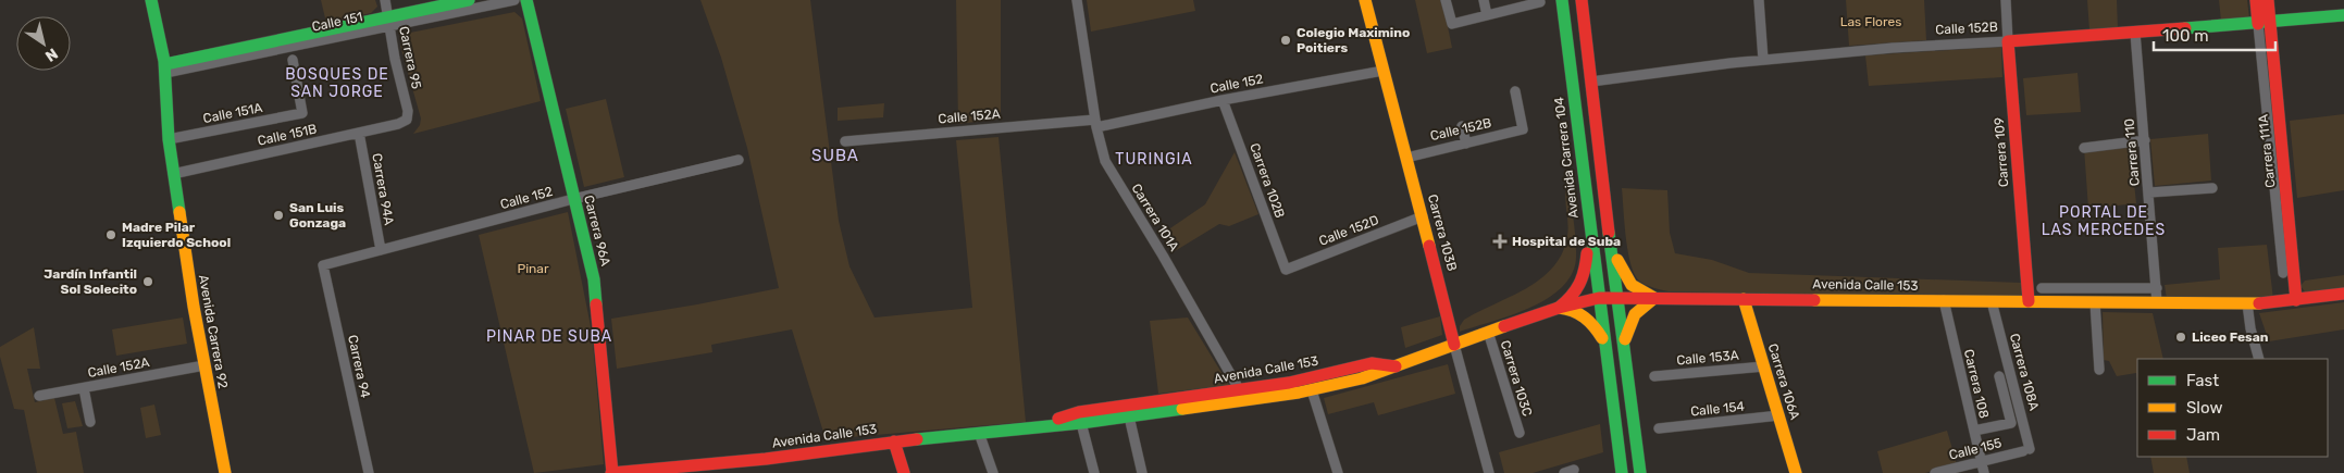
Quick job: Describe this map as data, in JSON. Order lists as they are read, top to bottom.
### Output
{
  "streets": {
    "main road": [
      "Calle 151",
      "Calle 152B",
      "Carrera 111A",
      "Carrera 109",
      "Avenida Carrera 104",
      "Carrera 96A",
      "Carrera 103B",
      "Avenida Calle 153",
      "Avenida Carrera 92",
      "Carrera 106A"
    ],
    "street": [
      "Carrera 95",
      "Calle 152",
      "Calle 151A",
      "Calle 152A",
      "Calle 151B",
      "Carrera 110",
      "Carrera 102B",
      "Carrera 94A",
      "Carrera 101A",
      "Calle 152D",
      "Calle 153A",
      "Carrera 94",
      "Carrera 108A",
      "Carrera 103C",
      "Carrera 108",
      "Calle 154",
      "Calle 155"
    ]
  },
  "crossings": [
    ["Calle 151", "Carrera 95"],
    ["Calle 151", "Avenida Carrera 92"],
    ["Calle 152B", "Carrera 111A"],
    ["Calle 152B", "Carrera 109"],
    ["Calle 152B", "Carrera 110"],
    ["Calle 152B", "Carrera 103B"],
    ["Carrera 95", "Calle 151B"],
    ["Calle 152", "Calle 152A"],
    ["Calle 152", "Carrera 102B"],
    ["Calle 152", "Carrera 94A"],
    ["Calle 152", "Carrera 101A"],
    ["Calle 152", "Carrera 96A"],
    ["Calle 152", "Carrera 103B"],
    ["Calle 152", "Carrera 94"],
    ["Calle 151A", "Avenida Carrera 92"],
    ["Calle 152A", "Carrera 101A"],
    ["Calle 152A", "Avenida Carrera 92"],
    ["Calle 151B", "Carrera 94A"],
    ["Calle 151B", "Avenida Carrera 92"],
    ["Carrera 111A", "Avenida Calle 153"],
    ["Carrera 109", "Avenida Calle 153"],
    ["Carrera 110", "Avenida Calle 153"],
    ["Avenida Carrera 104", "Avenida Calle 153"],
    ["Carrera 102B", "Calle 152D"],
    ["Carrera 101A", "Avenida Calle 153"],
    ["Carrera 96A", "Avenida Calle 153"],
    ["Calle 152D", "Carrera 103B"],
    ["Carrera 103B", "Avenida Calle 153"],
    ["Avenida Calle 153", "Carrera 108A"],
    ["Avenida Calle 153", "Carrera 103C"],
    ["Avenida Calle 153", "Carrera 106A"],
    ["Avenida Calle 153", "Carrera 108"],
    ["Calle 153A", "Carrera 106A"],
    ["Carrera 108A", "Calle 155"],
    ["Carrera 106A", "Calle 154"],
    ["Carrera 108", "Calle 155"]
  ],
  "districts": [
    "BOSQUES DE SAN JORGE",
    "SUBA",
    "TURINGIA",
    "PORTAL DE LAS MERCEDES",
    "PINAR DE SUBA"
  ],
  "parks": ["Las Flores", "Pinar"],
  "places": {
    "other": [
      "Colegio Maximino Poitiers",
      "San Luis Gonzaga",
      "Madre Pilar Izquierdo School",
      "Jardín Infantil Sol Solecito",
      "Liceo Fesan"
    ],
    "health": ["Hospital de Suba"]
  },
  "legend": ["Fast", "Slow", "Jam"],
  "scale_bar": "100 m",
  "north": "bottom right"
}
